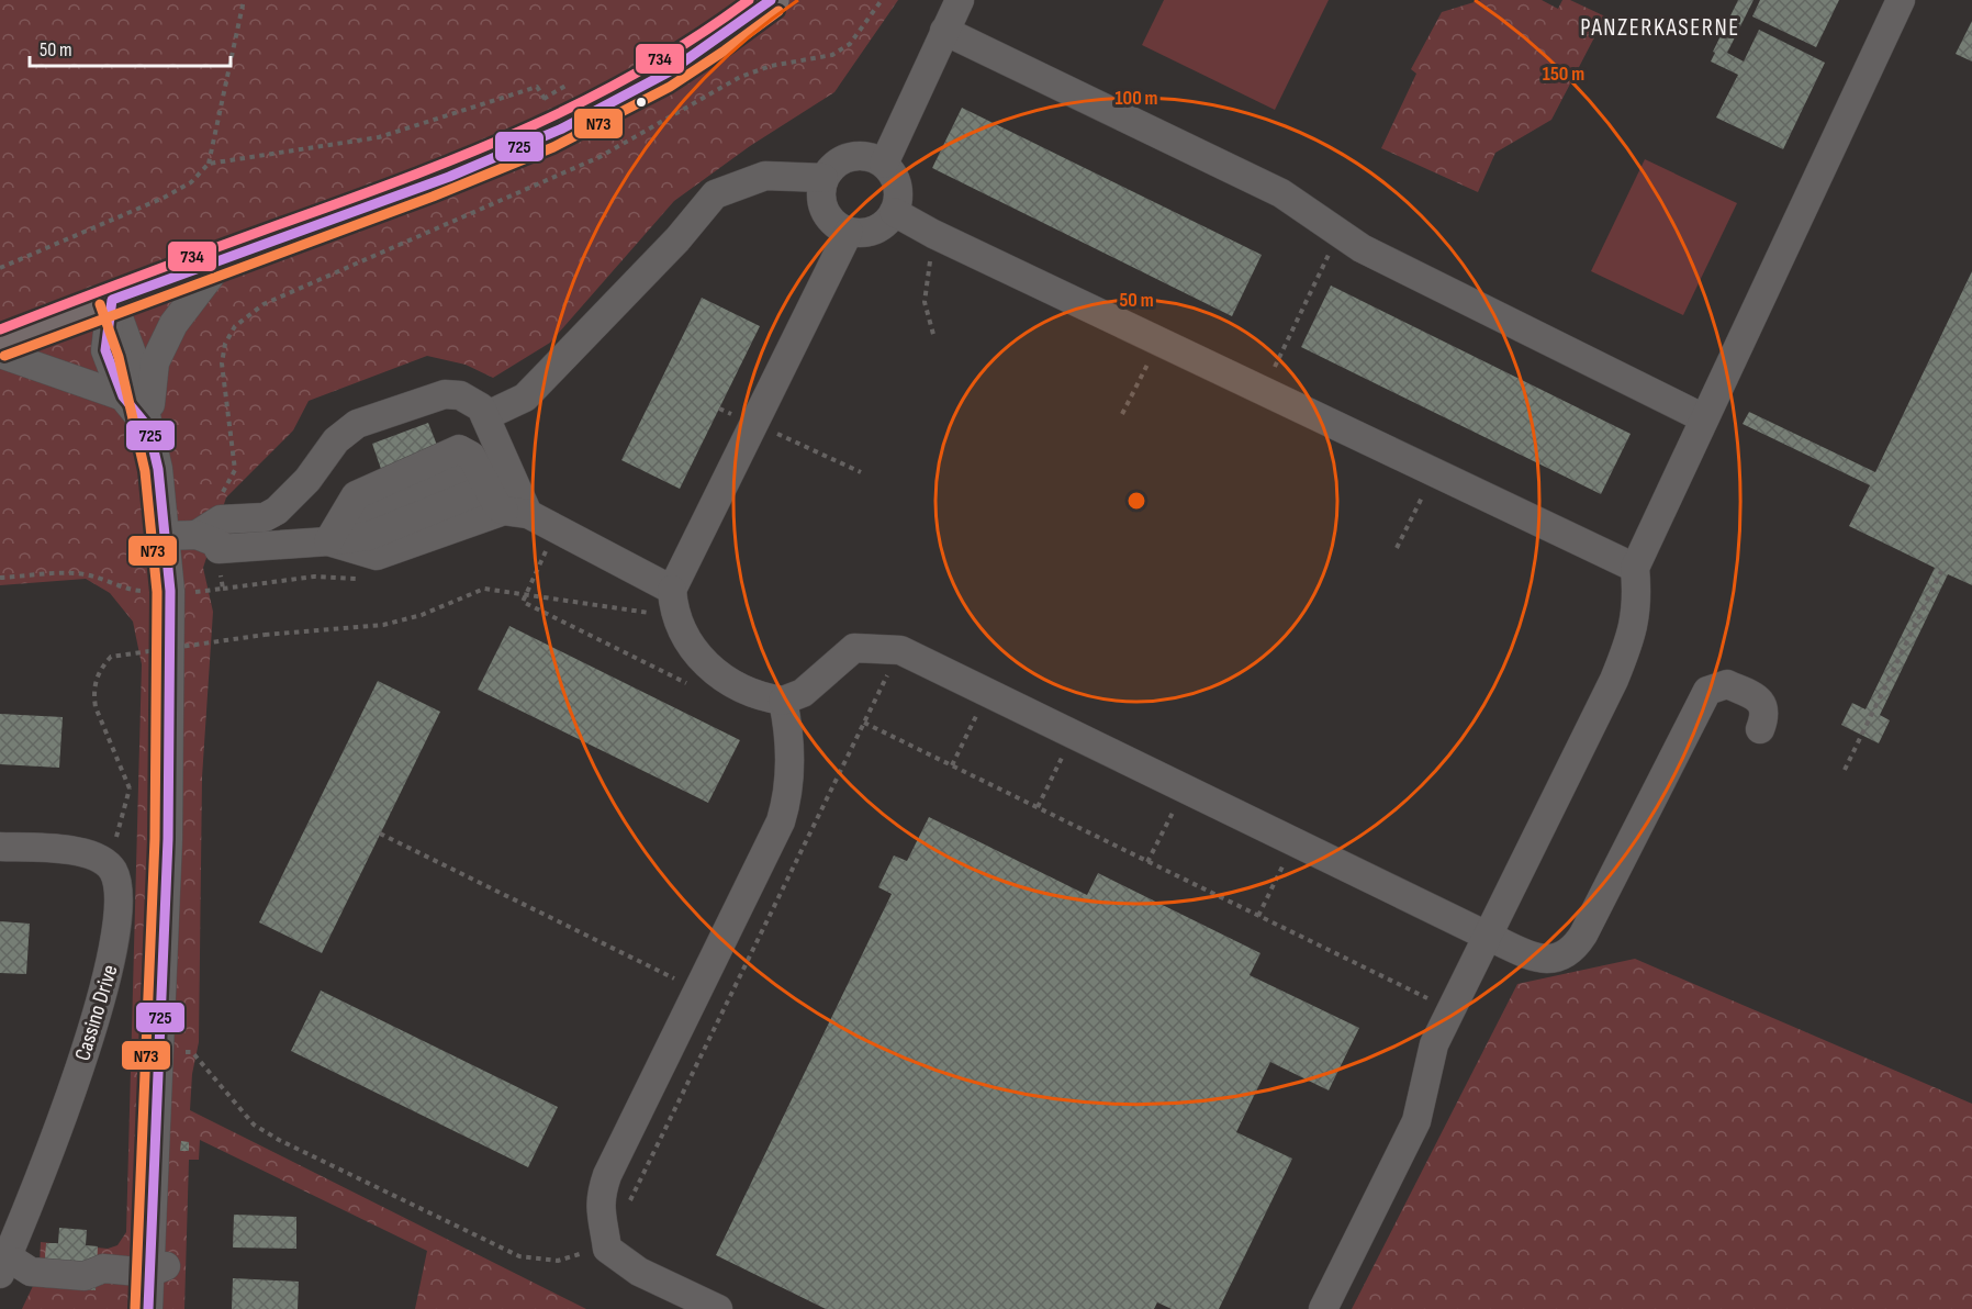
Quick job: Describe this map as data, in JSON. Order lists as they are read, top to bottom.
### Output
{
  "streets": {
    "street": ["Cassino Drive"]
  },
  "districts": ["PANZERKASERNE"],
  "lines": ["transit line 725", "transit line 734", "transit line N73"],
  "scale_bar": "50 m",
  "rings": ["150 m", "100 m", "50 m"]
}
